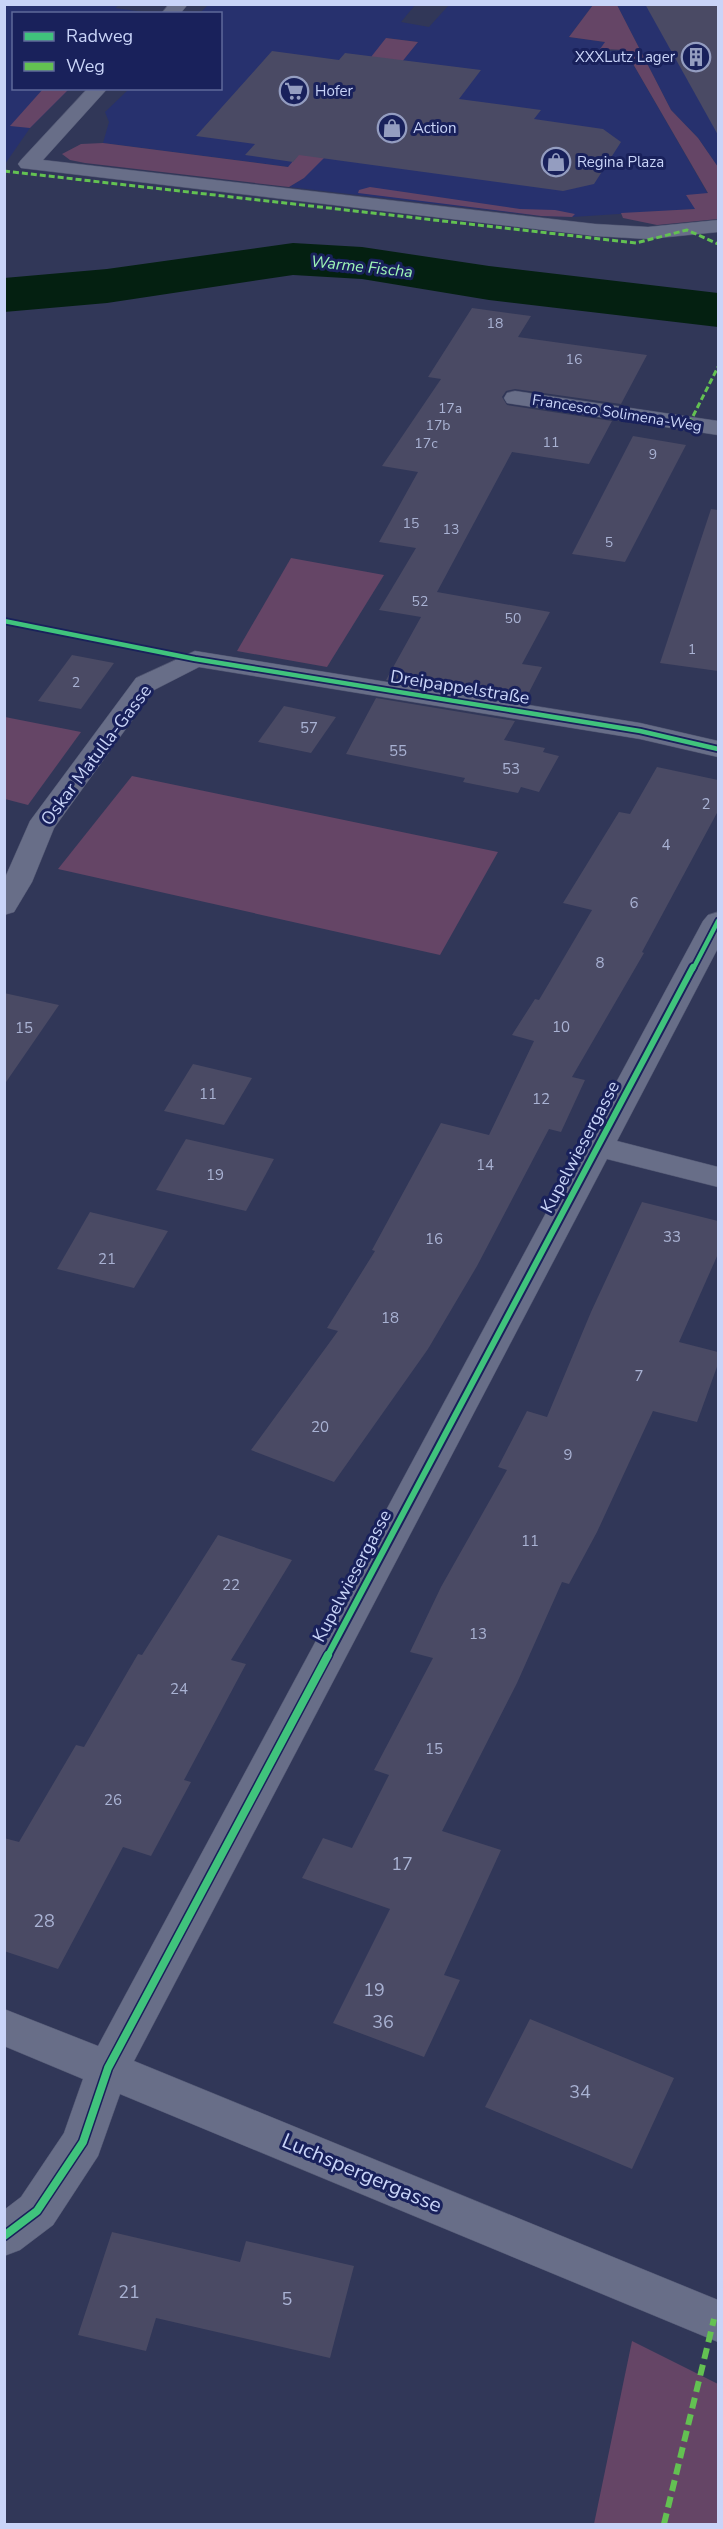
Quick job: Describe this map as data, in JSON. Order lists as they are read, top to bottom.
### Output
{
  "streets": {
    "street": [
      "Francesco Solimena-Weg",
      "Dreipappelstraße",
      "Oskar Matulla-Gasse",
      "Kupelwiesergasse",
      "Luchspergergasse"
    ]
  },
  "crossings": [
    ["Dreipappelstraße", "Oskar Matulla-Gasse"],
    ["Kupelwiesergasse", "Luchspergergasse"]
  ],
  "water": ["Warme Fischa"],
  "places": {
    "building": ["XXXLutz Lager"],
    "supermarket": ["Hofer"],
    "shop": ["Action", "Regina Plaza"]
  },
  "house_numbers": [
    "18",
    "16",
    "17a",
    "17b",
    "11",
    "17c",
    "9",
    "15",
    "13",
    "5",
    "52",
    "50",
    "1",
    "2",
    "57",
    "55",
    "53",
    "2",
    "4",
    "6",
    "8",
    "10",
    "15",
    "11",
    "12",
    "14",
    "19",
    "33",
    "16",
    "21",
    "18",
    "7",
    "20",
    "9",
    "11",
    "22",
    "13",
    "24",
    "15",
    "26",
    "17",
    "28",
    "19",
    "36",
    "34",
    "21",
    "5"
  ],
  "legend": ["Radweg", "Weg"]
}
